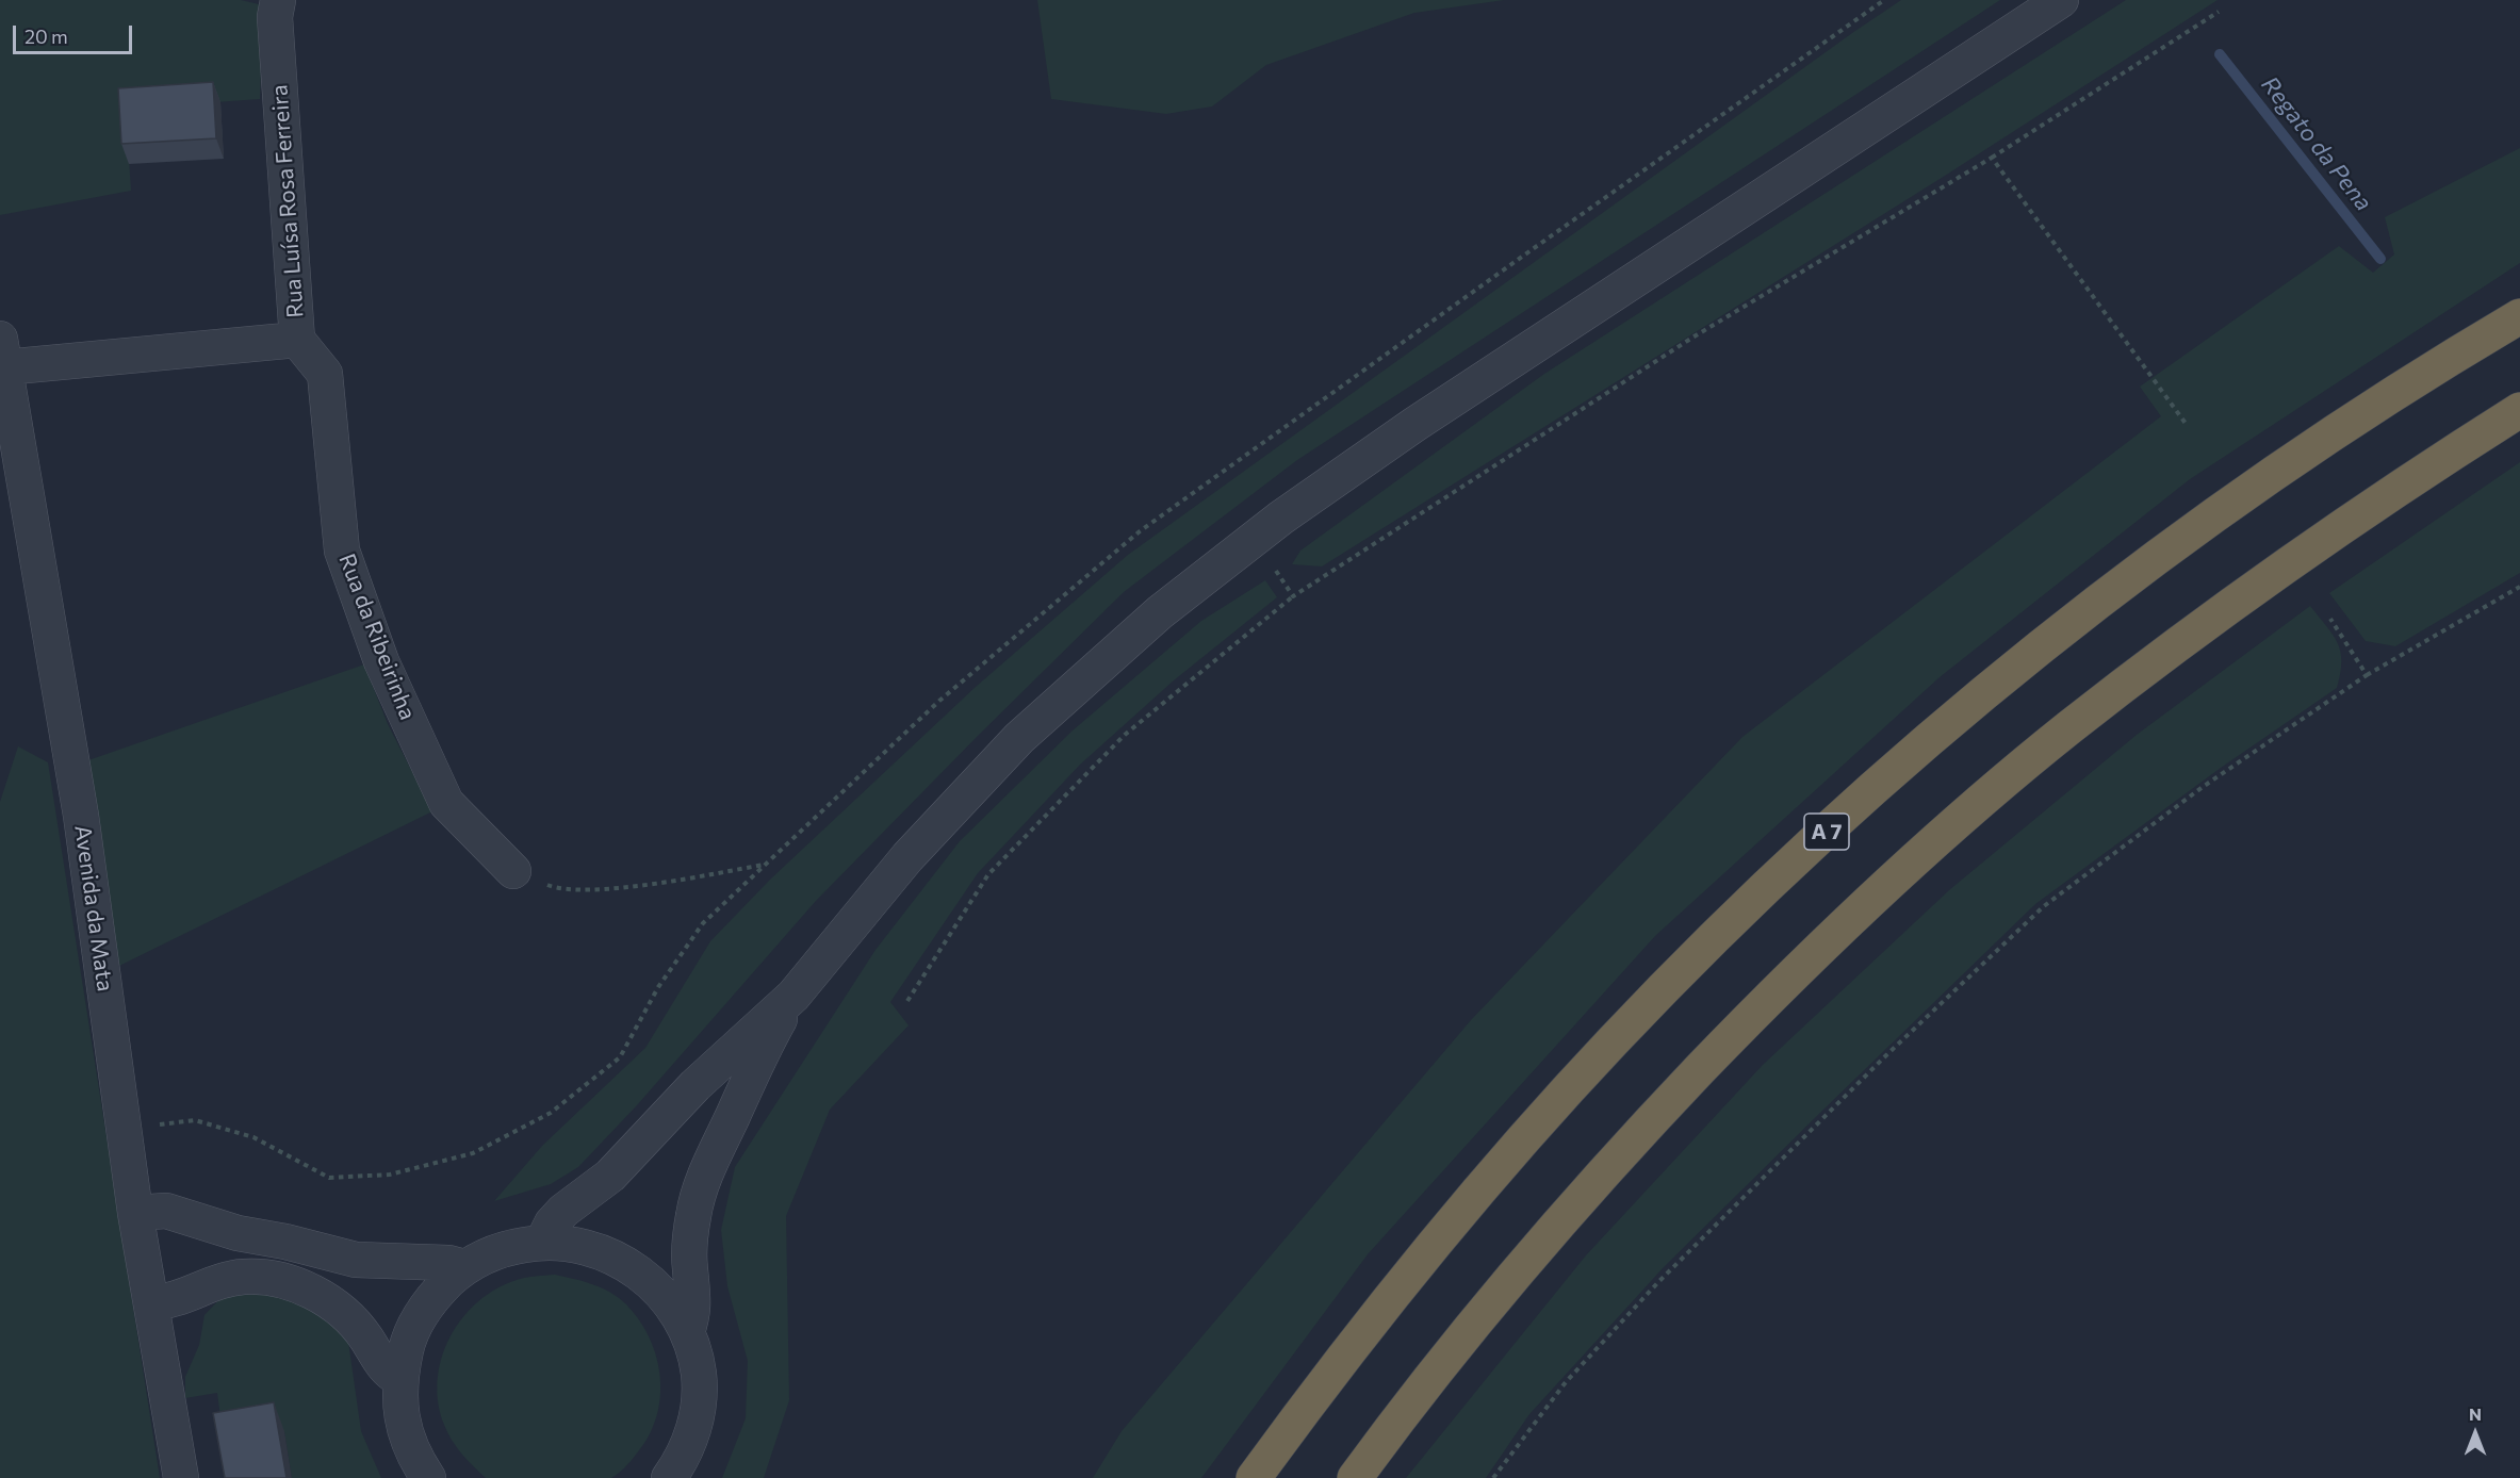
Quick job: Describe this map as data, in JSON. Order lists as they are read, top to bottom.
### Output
{
  "streets": {
    "highway": ["A 7"],
    "street": ["Rua Luísa Rosa Ferreira", "Rua da Ribeirinha", "Avenida da Mata"]
  },
  "crossings": [
    ["Rua Luísa Rosa Ferreira", "Rua da Ribeirinha"],
    ["Rua Luísa Rosa Ferreira", "Avenida da Mata"]
  ],
  "water": ["Regato da Pena"],
  "scale_bar": "20 m",
  "north": "top"
}
